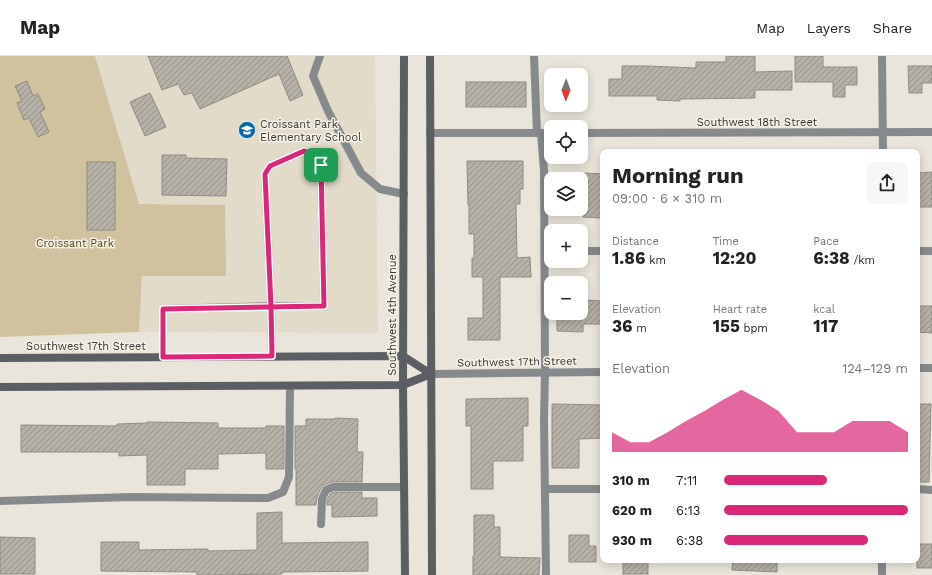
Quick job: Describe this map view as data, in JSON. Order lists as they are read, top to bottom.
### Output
{
  "streets": {
    "main road": ["Southwest 4th Avenue", "Southwest 17th Street"],
    "street": ["Southwest 18th Street"]
  },
  "crossings": [
    ["Southwest 4th Avenue", "Southwest 17th Street"]
  ],
  "parks": ["Croissant Park"],
  "places": {
    "school or university": ["Croissant Park Elementary School"]
  },
  "north": "bottom",
  "page": {
    "header": "Map",
    "nav": ["Map", "Layers", "Share"],
    "map_buttons": ["+", "−"],
    "heading": ["Morning run", "09:00 · 6 × 310 m"],
    "stats": [
      ["Distance", "1.86 km"],
      ["Time", "12:20"],
      ["Pace", "6:38 /km"],
      ["Elevation", "36 m"],
      ["Heart rate", "155 bpm"],
      ["kcal", "117"]
    ],
    "chart": ["Elevation", "124–129 m"],
    "list": [
      {
        "name": "310 m",
        "note": "7:11"
      },
      {
        "name": "620 m",
        "note": "6:13"
      },
      {
        "name": "930 m",
        "note": "6:38"
      }
    ]
  }
}
